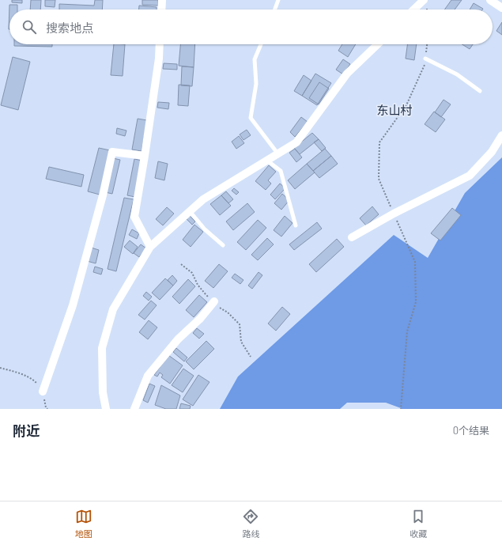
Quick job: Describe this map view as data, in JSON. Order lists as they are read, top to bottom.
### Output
{
  "districts": ["东山村"],
  "page": {
    "search": "搜索地点",
    "heading": ["附近", "0个结果"],
    "nav": ["地图", "路线", "收藏"]
  }
}
